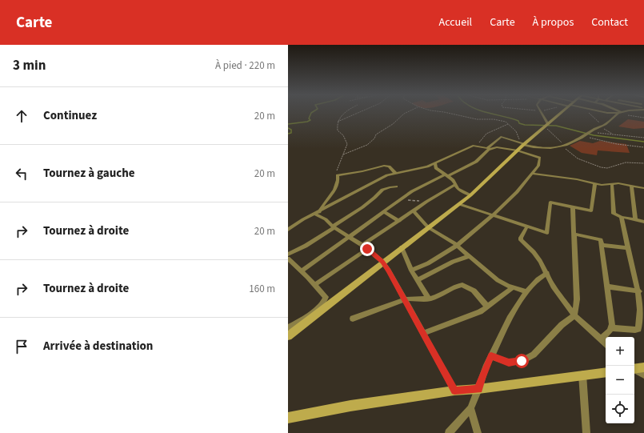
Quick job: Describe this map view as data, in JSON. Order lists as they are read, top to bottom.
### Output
{
  "page": {
    "header": "Carte",
    "nav": [
      "Accueil",
      "Carte",
      "À propos",
      "Contact"
    ],
    "heading": ["3 min", "À pied · 220 m"],
    "list": [
      ["Continuez", "20 m"],
      ["Tournez à gauche", "20 m"],
      ["Tournez à droite", "20 m"],
      ["Tournez à droite", "160 m"],
      "Arrivée à destination"
    ],
    "map_buttons": ["+", "−"]
  }
}
